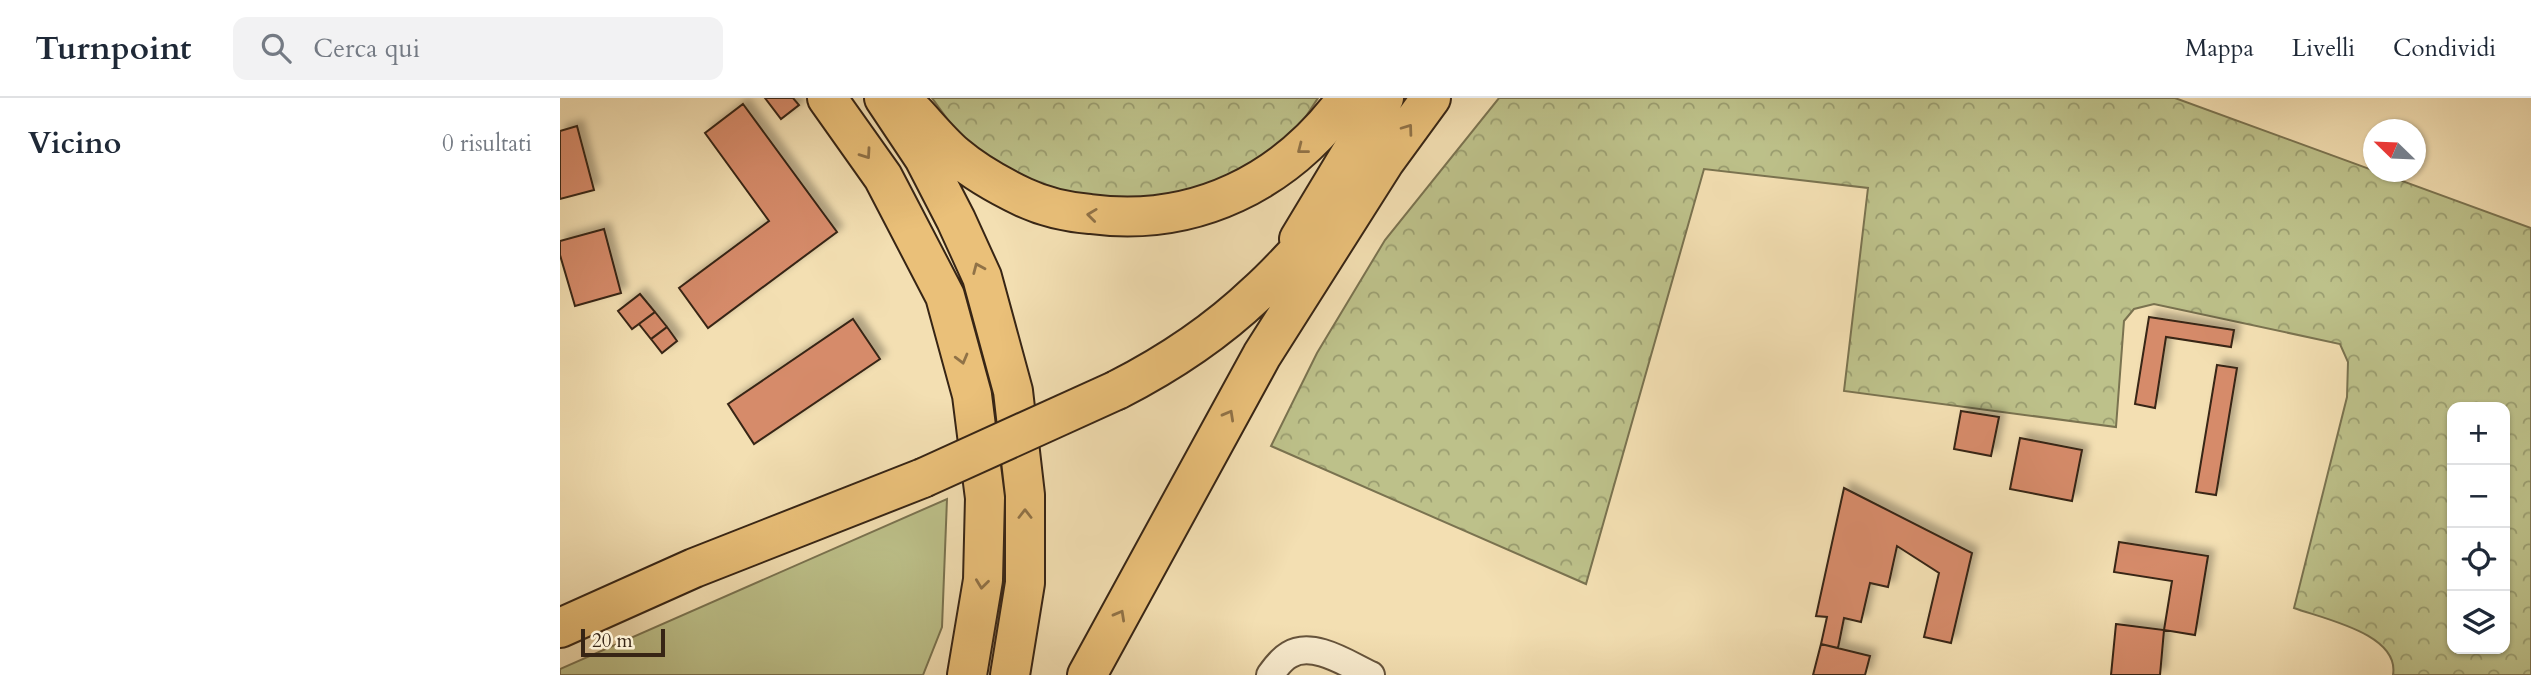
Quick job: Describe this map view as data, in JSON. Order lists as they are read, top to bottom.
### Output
{
  "scale_bar": "20 m",
  "north": "top left",
  "page": {
    "header": "Turnpoint",
    "search": "Cerca qui",
    "nav": ["Mappa", "Livelli", "Condividi"],
    "heading": ["Vicino", "0 risultati"],
    "map_buttons": ["+", "−"],
    "scale": "20 m"
  }
}
